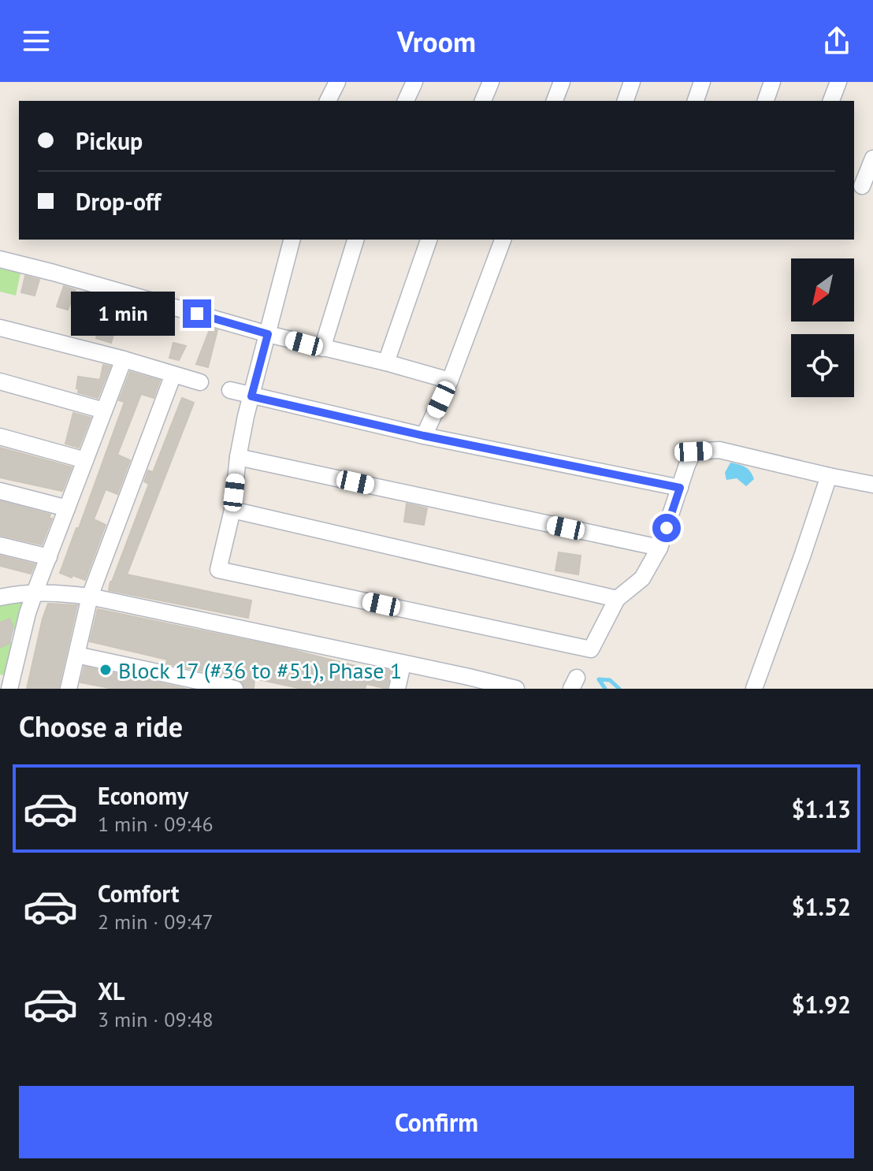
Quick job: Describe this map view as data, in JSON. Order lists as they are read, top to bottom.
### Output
{
  "places": ["Block 17 (#36 to #51), Phase 1"],
  "north": "bottom left",
  "page": {
    "header": "Vroom",
    "banner": ["Pickup", "Drop-off"],
    "bubble": "1 min",
    "heading": "Choose a ride",
    "list": [
      {
        "name": "Economy",
        "note": "1 min · 09:46",
        "value": "$1.13"
      },
      {
        "name": "Comfort",
        "note": "2 min · 09:47",
        "value": "$1.52"
      },
      {
        "name": "XL",
        "note": "3 min · 09:48",
        "value": "$1.92"
      }
    ],
    "buttons": "Confirm"
  }
}
